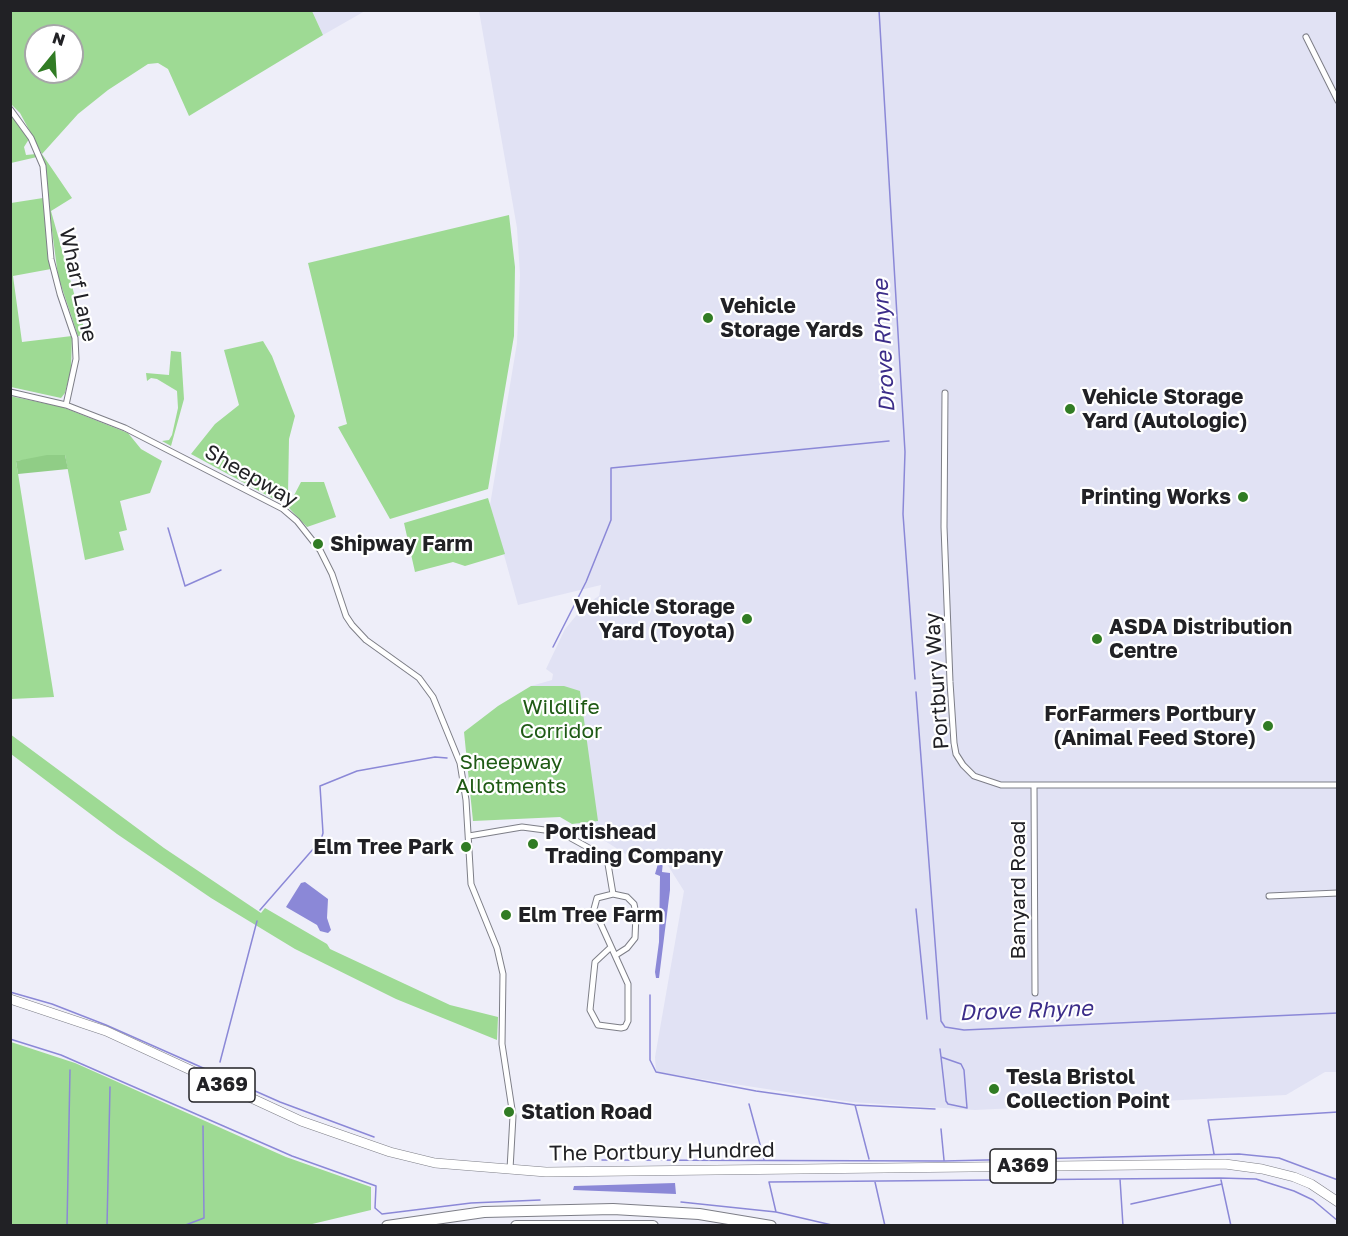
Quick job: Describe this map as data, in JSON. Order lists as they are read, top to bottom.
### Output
{
  "streets": {
    "main road": ["A369", "The Portbury Hundred"],
    "street": [
      "Wharf Lane",
      "Sheepway",
      "Portbury Way",
      "Banyard Road"
    ]
  },
  "crossings": [
    ["Wharf Lane", "Sheepway"],
    ["Sheepway", "The Portbury Hundred"],
    ["Portbury Way", "Banyard Road"]
  ],
  "water": ["Drove Rhyne"],
  "parks": ["Wildlife Corridor", "Sheepway Allotments"],
  "places": [
    "Vehicle Storage Yards",
    "Vehicle Storage Yard (Autologic)",
    "Printing Works",
    "Shipway Farm",
    "Vehicle Storage Yard (Toyota)",
    "ASDA Distribution Centre",
    "ForFarmers Portbury (Animal Feed Store)",
    "Portishead Trading Company",
    "Elm Tree Park",
    "Elm Tree Farm",
    "Tesla Bristol Collection Point",
    "Station Road"
  ],
  "north": "top"
}
